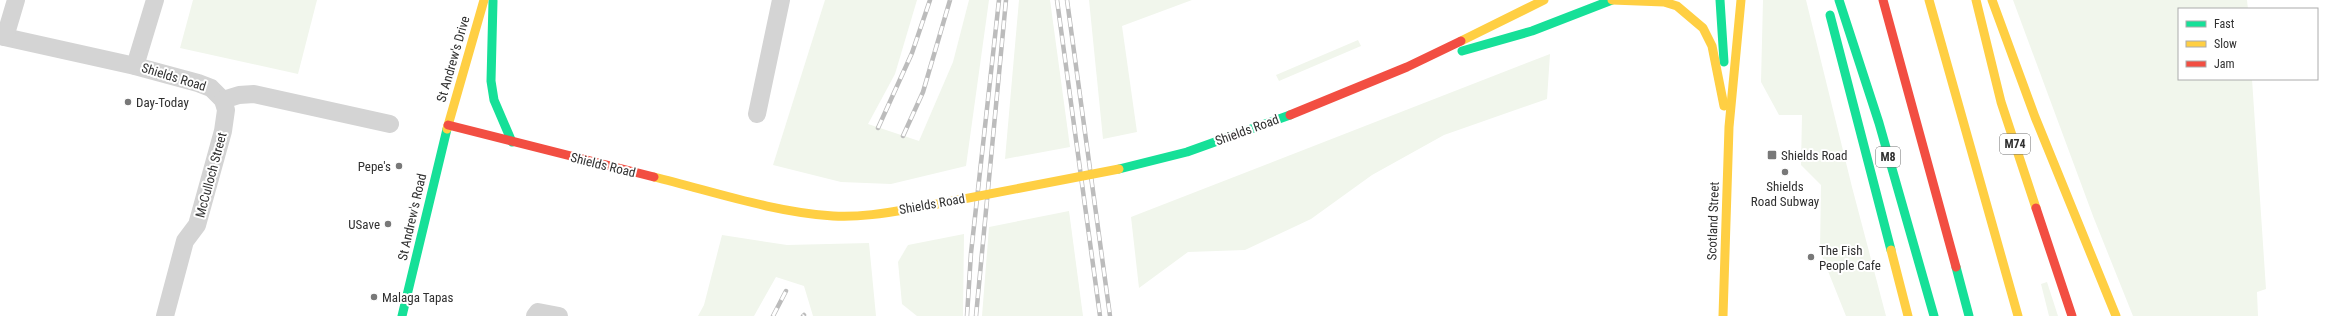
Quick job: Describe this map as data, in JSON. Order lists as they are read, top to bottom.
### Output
{
  "streets": {
    "main road": [
      "St Andrew's Drive",
      "Shields Road",
      "M74",
      "M8",
      "St Andrew's Road",
      "Scotland Street"
    ],
    "street": ["McCulloch Street"]
  },
  "crossings": [
    ["St Andrew's Drive", "Shields Road"],
    ["St Andrew's Drive", "St Andrew's Road"],
    ["Shields Road", "McCulloch Street"],
    ["Shields Road", "St Andrew's Road"]
  ],
  "places": {
    "other": [
      "Day-Today",
      "Pepe's",
      "Shields Road Subway",
      "USave",
      "The Fish People Cafe",
      "Malaga Tapas"
    ],
    "transit": ["Shields Road"]
  },
  "legend": ["Fast", "Slow", "Jam"]
}
